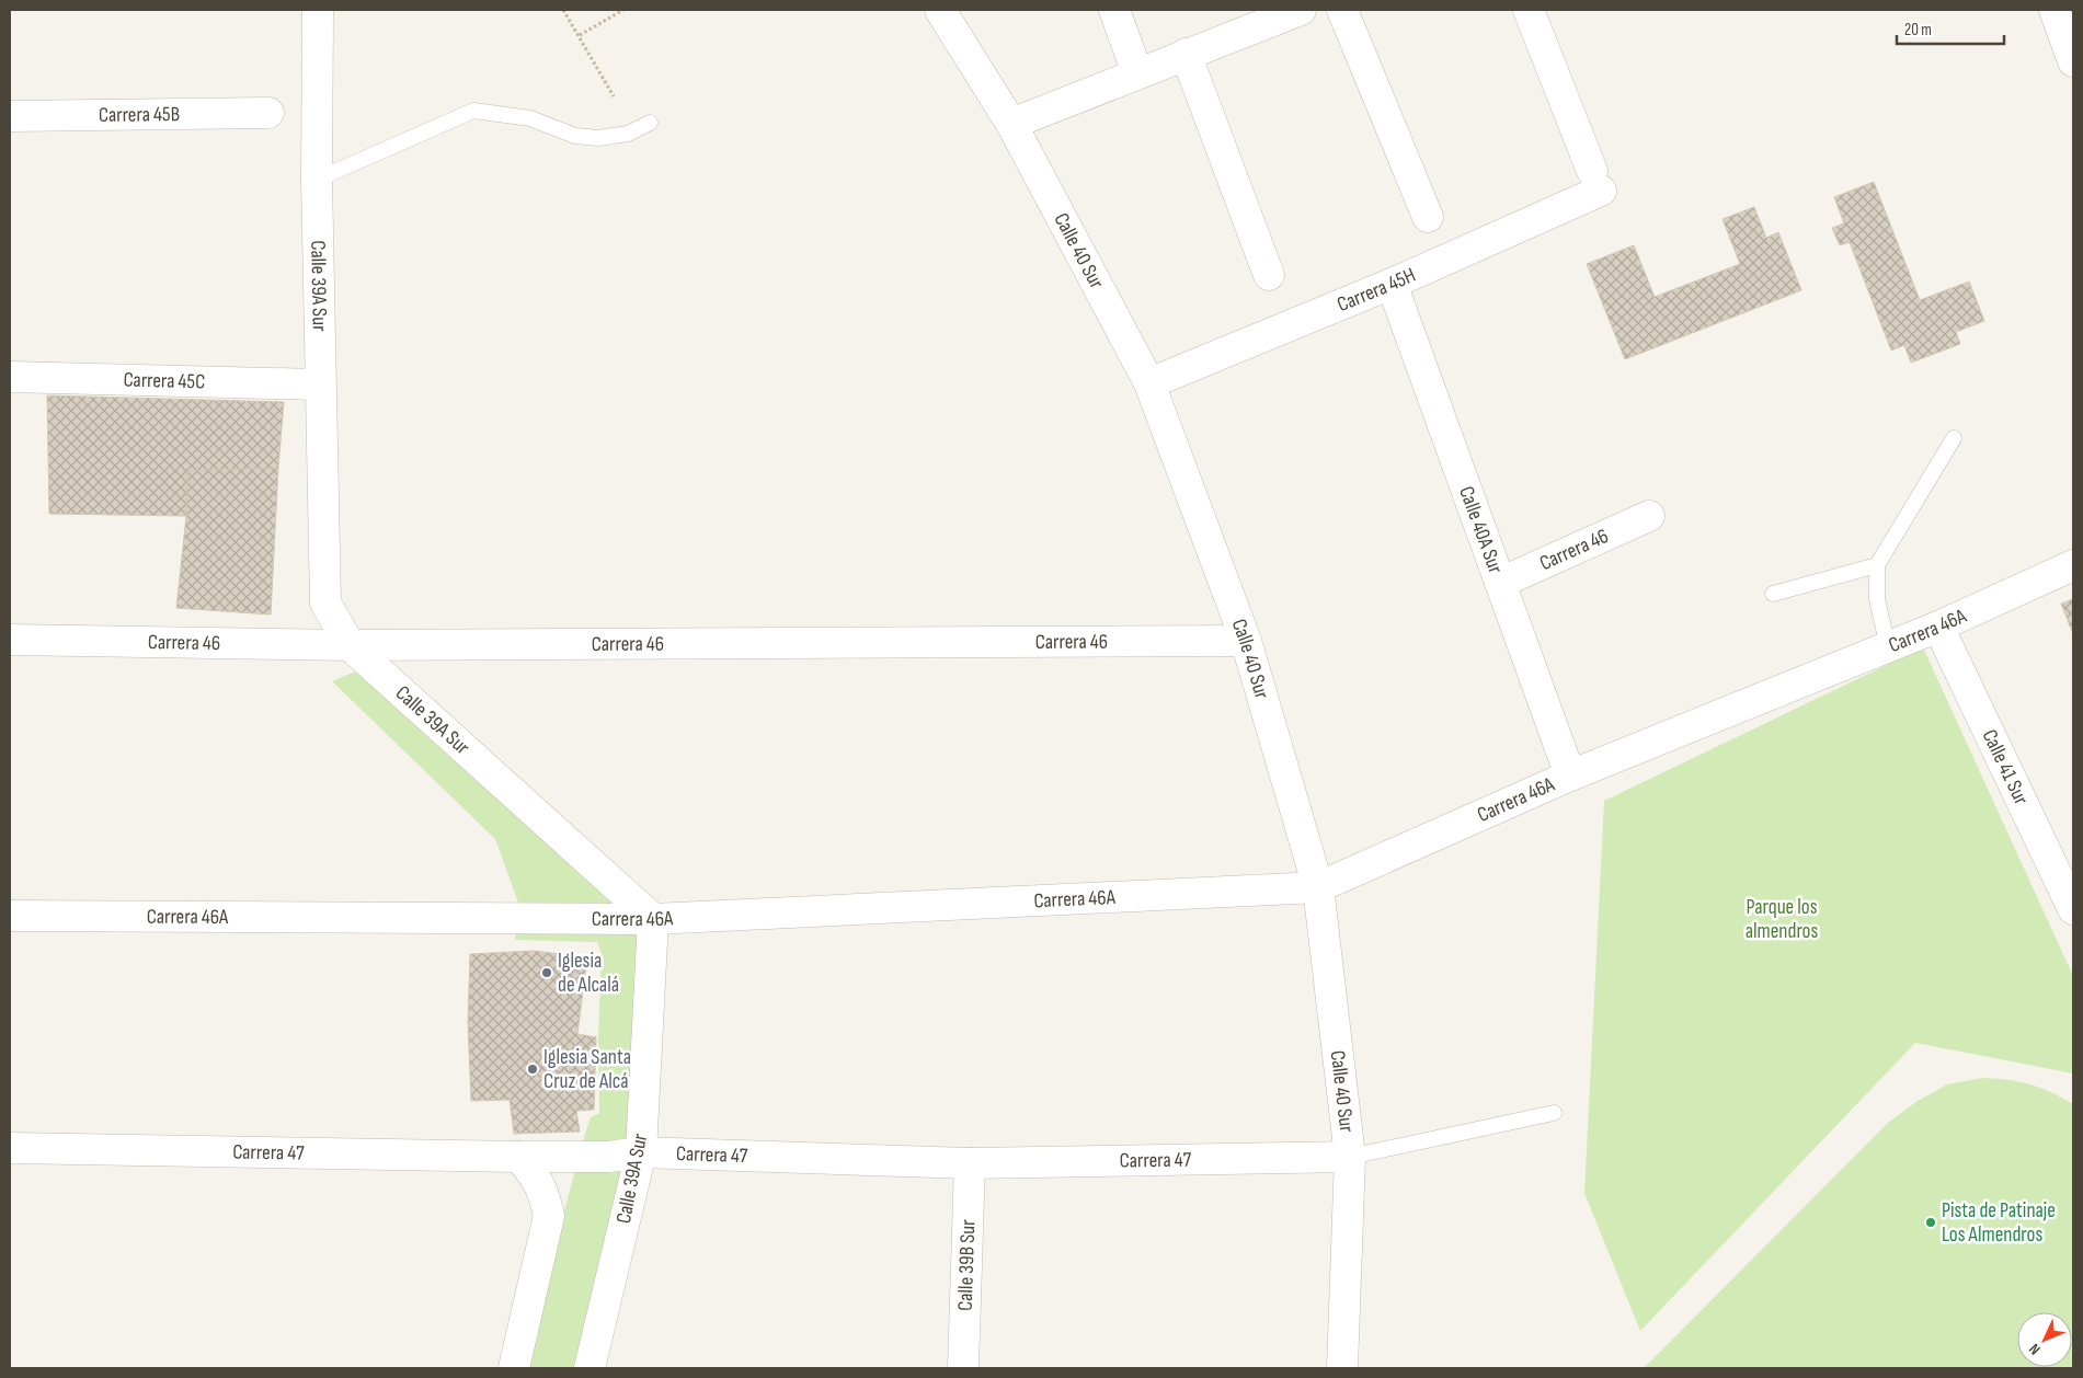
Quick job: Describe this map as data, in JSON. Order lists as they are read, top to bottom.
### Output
{
  "streets": {
    "street": [
      "Carrera 45B",
      "Calle 40 Sur",
      "Calle 39A Sur",
      "Carrera 45H",
      "Carrera 45C",
      "Calle 40A Sur",
      "Carrera 46",
      "Carrera 46A",
      "Calle 41 Sur",
      "Carrera 47",
      "Calle 39B Sur"
    ]
  },
  "crossings": [
    ["Calle 40 Sur", "Carrera 45H"],
    ["Calle 40 Sur", "Carrera 46"],
    ["Calle 40 Sur", "Carrera 46A"],
    ["Calle 40 Sur", "Carrera 47"],
    ["Calle 39A Sur", "Carrera 45C"],
    ["Calle 39A Sur", "Carrera 46"],
    ["Calle 39A Sur", "Carrera 46A"],
    ["Calle 39A Sur", "Carrera 47"],
    ["Carrera 45H", "Calle 40A Sur"],
    ["Calle 40A Sur", "Carrera 46"],
    ["Calle 40A Sur", "Carrera 46A"],
    ["Carrera 46A", "Calle 41 Sur"],
    ["Carrera 47", "Calle 39B Sur"]
  ],
  "parks": ["Parque los almendros"],
  "places": ["Iglesia de Alcalá", "Iglesia Santa Cruz de Alcá", "Pista de Patinaje Los Almendros"],
  "scale_bar": "20 m",
  "north": "bottom left"
}
